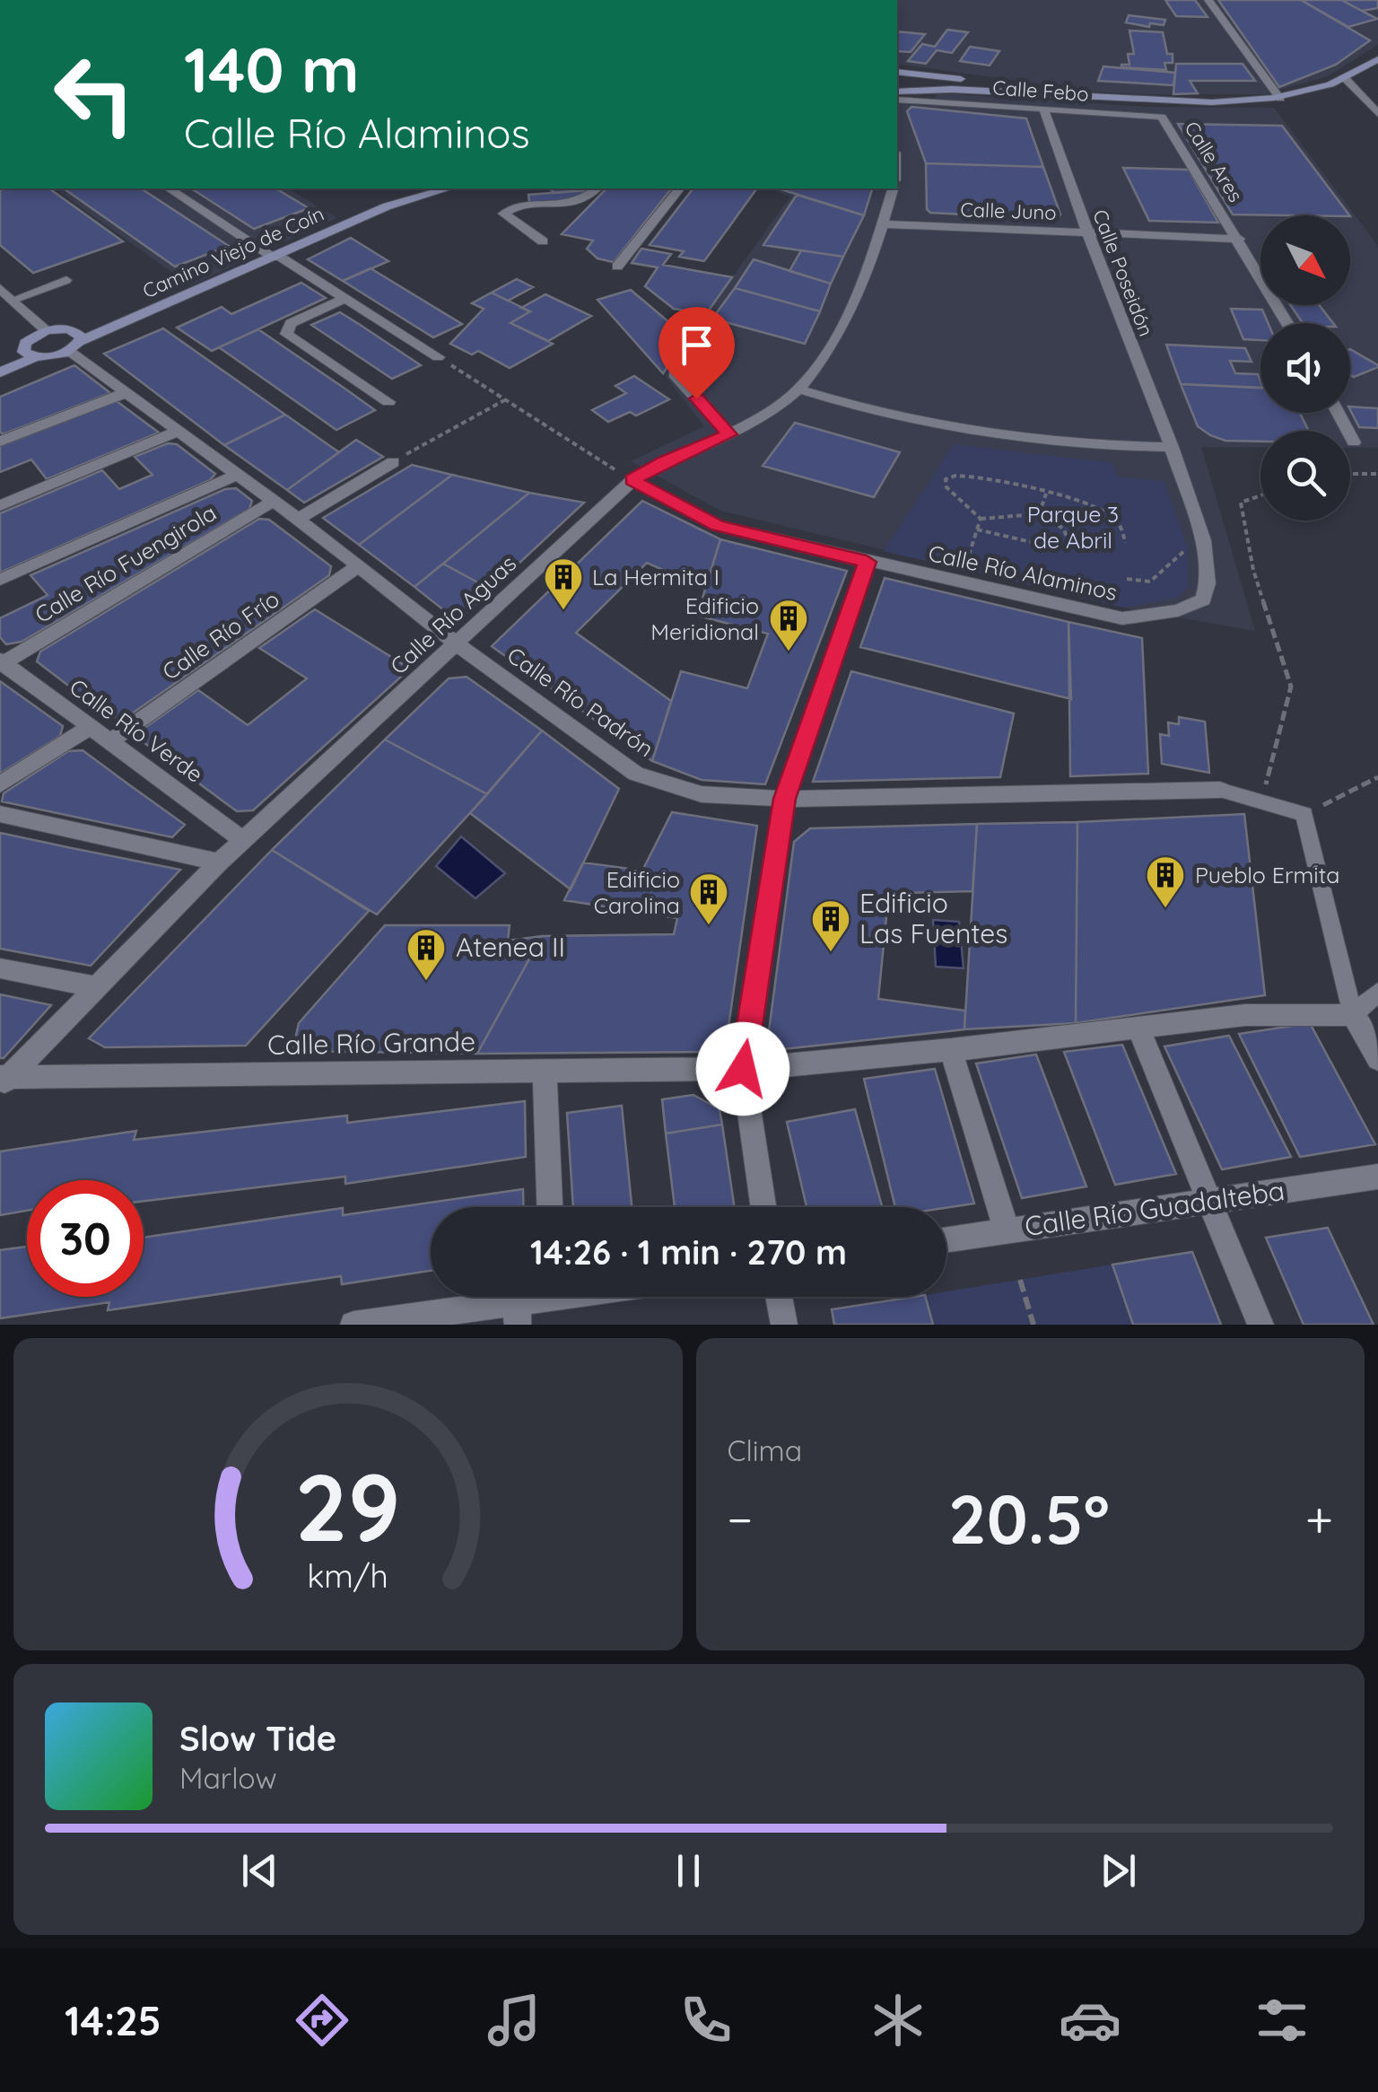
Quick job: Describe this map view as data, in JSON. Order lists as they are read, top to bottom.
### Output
{
  "streets": {
    "street": [
      "Calle Febo",
      "Calle Ares",
      "Calle Juno",
      "Camino Viejo de Coín",
      "Calle Poseidón",
      "Calle Río Fuengirola",
      "Calle Río Alaminos",
      "Calle Río Aguas",
      "Calle Río Frío",
      "Calle Río Padrón",
      "Calle Río Verde",
      "Calle Río Grande",
      "Calle Río Guadalteba"
    ]
  },
  "crossings": [
    ["Calle Febo", "Calle Ares"],
    ["Calle Febo", "Calle Poseidón"],
    ["Calle Ares", "Calle Juno"],
    ["Calle Juno", "Calle Poseidón"],
    ["Calle Juno", "Calle Río Aguas"],
    ["Camino Viejo de Coín", "Calle Río Padrón"],
    ["Calle Poseidón", "Calle Río Alaminos"],
    ["Calle Río Fuengirola", "Calle Río Padrón"],
    ["Calle Río Fuengirola", "Calle Río Verde"],
    ["Calle Río Alaminos", "Calle Río Aguas"],
    ["Calle Río Aguas", "Calle Río Padrón"],
    ["Calle Río Aguas", "Calle Río Verde"],
    ["Calle Río Aguas", "Calle Río Grande"],
    ["Calle Río Frío", "Calle Río Padrón"],
    ["Calle Río Frío", "Calle Río Verde"]
  ],
  "parks": ["Parque 3 de Abril"],
  "places": {
    "building": [
      "La Hermita I",
      "Edificio Meridional",
      "Pueblo Ermita",
      "Edificio Carolina",
      "Edificio Las Fuentes",
      "Atenea II"
    ]
  },
  "north": "bottom right",
  "page": {
    "turn": ["140 m", "Calle Río Alaminos"],
    "limit": "30",
    "trip": "14:26 · 1 min · 270 m",
    "tile": "Clima",
    "heat": ["−", "20.5°", "+"],
    "song": ["Slow Tide", "Marlow"],
    "tabs": "14:25",
    "gauge": ["29", "km/h"]
  }
}
